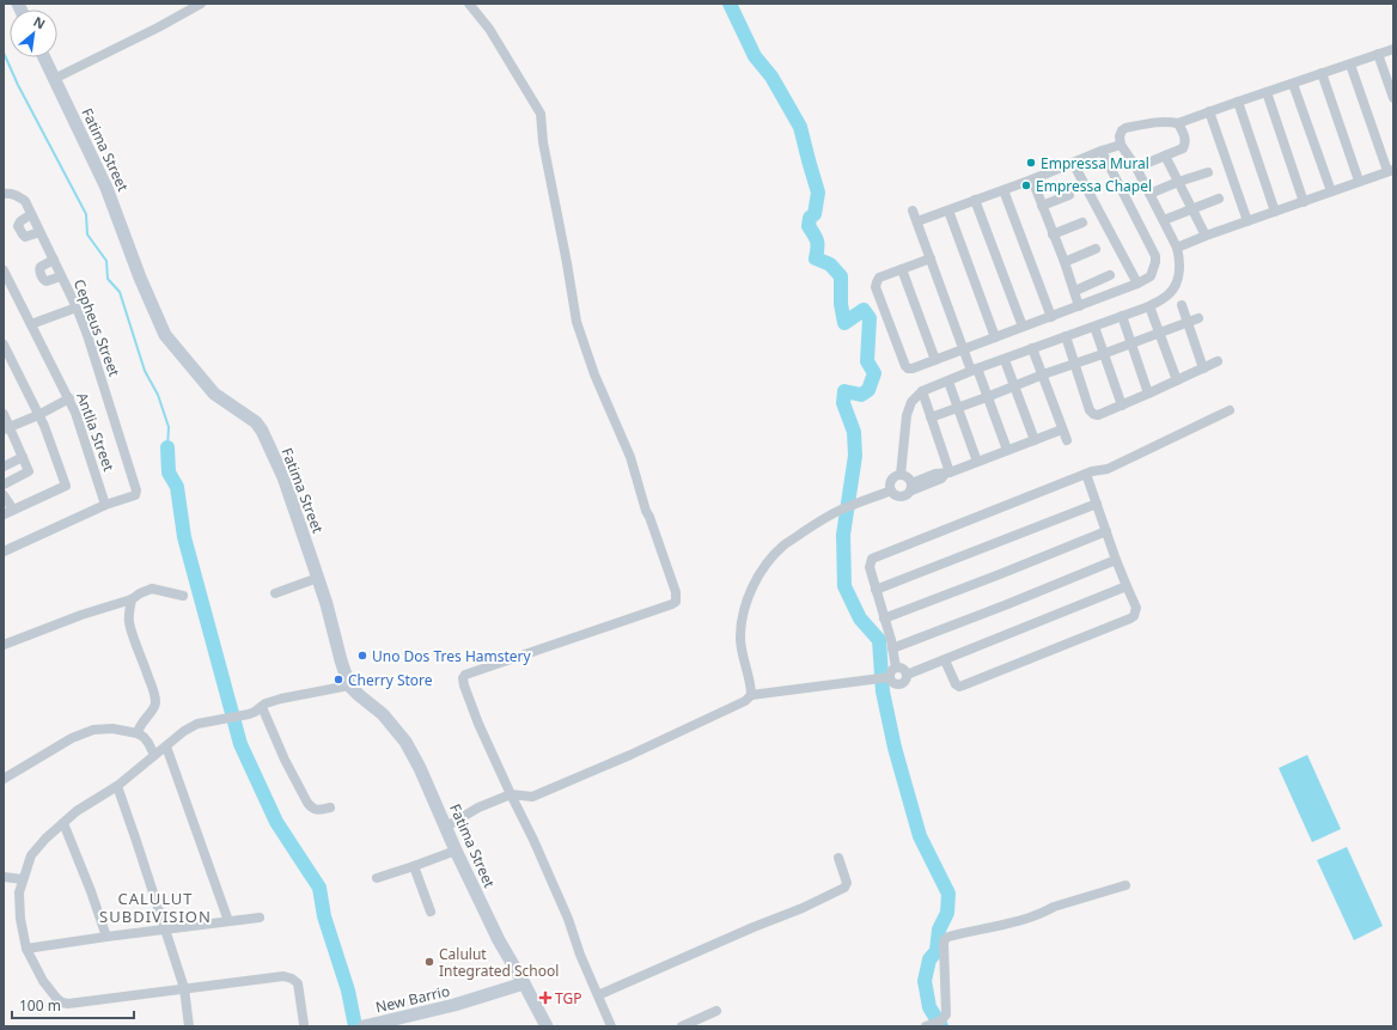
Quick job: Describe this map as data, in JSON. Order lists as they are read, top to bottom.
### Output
{
  "streets": {
    "street": [
      "Fatima Street",
      "Cepheus Street",
      "Antlia Street",
      "New Barrio"
    ]
  },
  "crossings": [
    ["Fatima Street", "New Barrio"],
    ["Cepheus Street", "Antlia Street"]
  ],
  "districts": ["CALULUT SUBDIVISION"],
  "places": {
    "other": [
      "Empressa Mural",
      "Empressa Chapel",
      "Uno Dos Tres Hamstery",
      "Cherry Store",
      "Calulut Integrated School"
    ],
    "health": ["TGP"]
  },
  "scale_bar": "100 m",
  "north": "top right"
}
